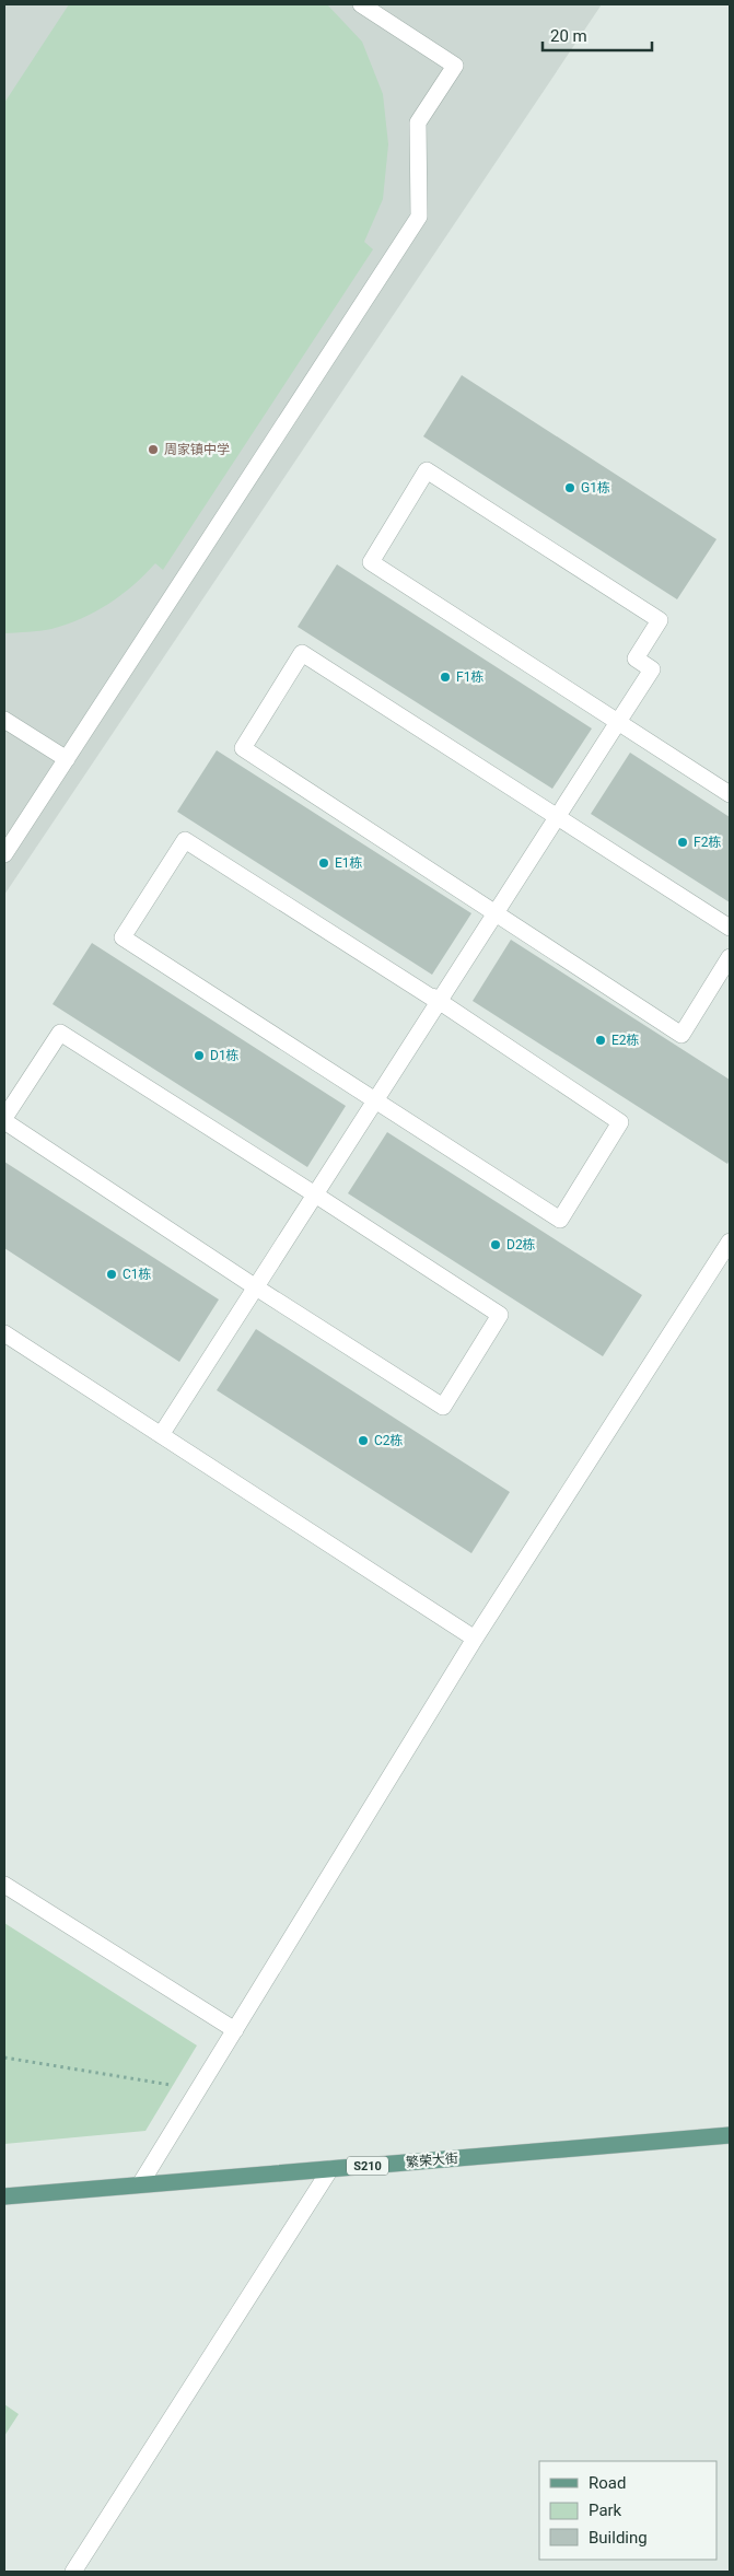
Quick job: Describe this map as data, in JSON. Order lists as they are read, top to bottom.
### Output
{
  "streets": {
    "main road": ["繁荣大街", "S210"]
  },
  "places": [
    "周家镇中学",
    "G1栋",
    "F1栋",
    "F2栋",
    "E1栋",
    "E2栋",
    "D1栋",
    "D2栋",
    "C1栋",
    "C2栋"
  ],
  "legend": ["Road", "Park", "Building"],
  "scale_bar": "20 m"
}
